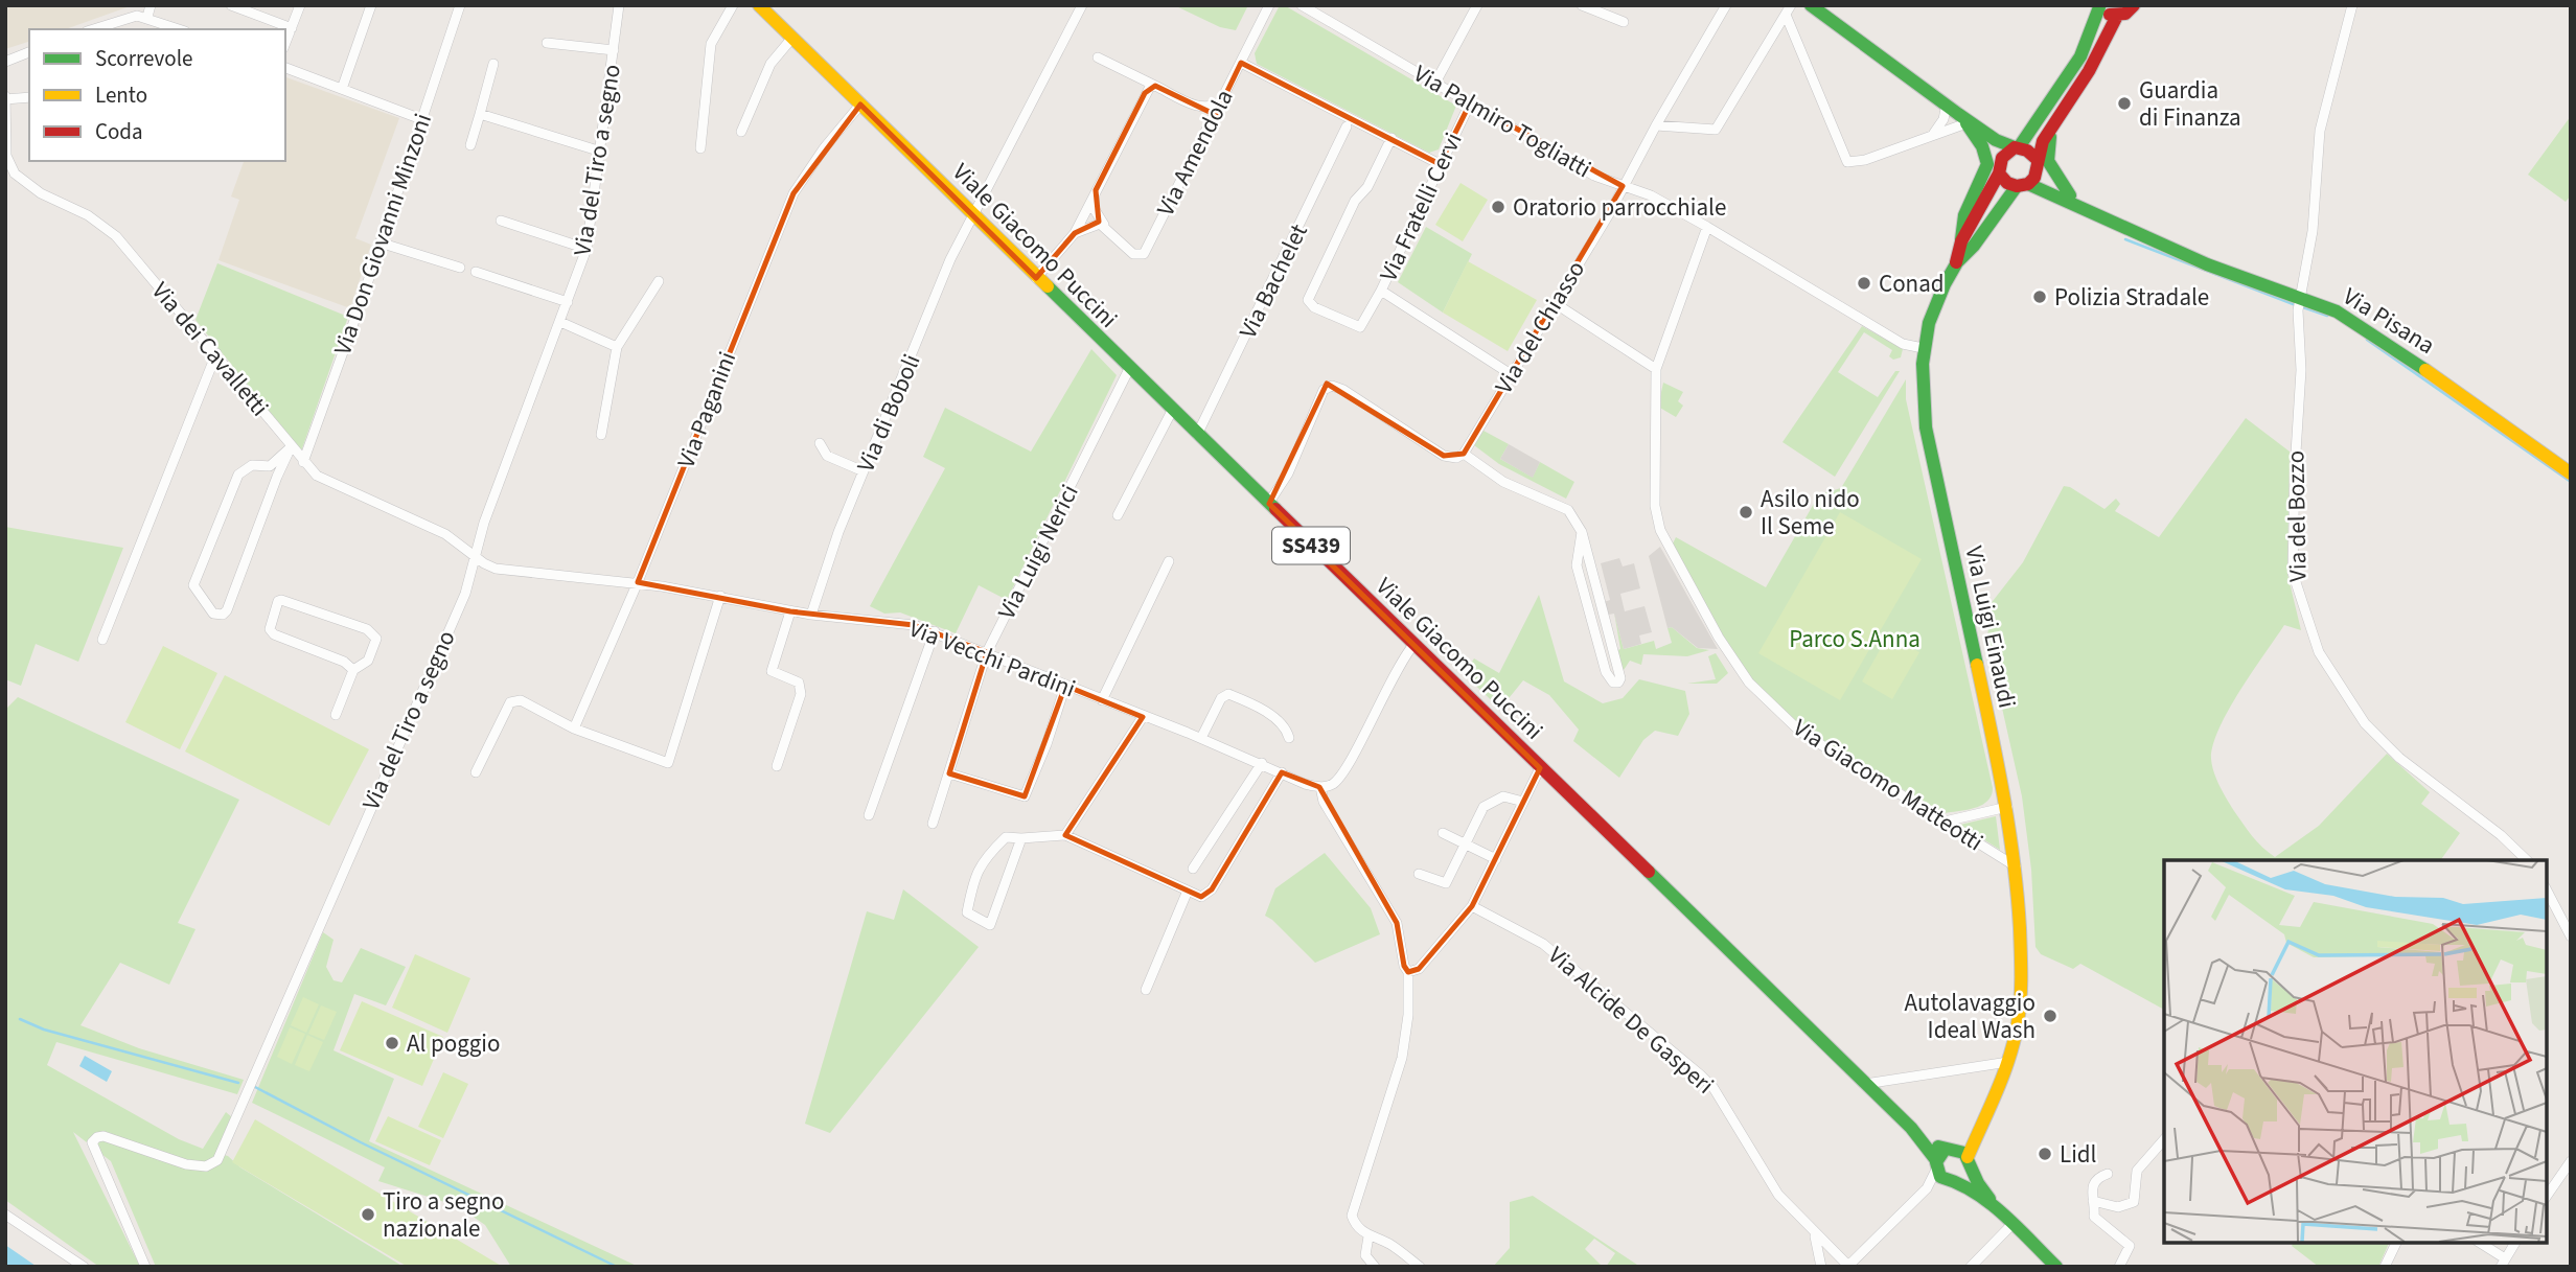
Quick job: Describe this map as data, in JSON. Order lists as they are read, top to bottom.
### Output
{
  "streets": {
    "main road": [
      "Viale Giacomo Puccini",
      "Via Pisana",
      "SS439",
      "Via Luigi Einaudi"
    ],
    "street": [
      "Via Palmiro Togliatti",
      "Via Amendola",
      "Via del Tiro a segno",
      "Via Fratelli Cervi",
      "Via Don Giovanni Minzoni",
      "Via Bachelet",
      "Via del Chiasso",
      "Via dei Cavalletti",
      "Via Paganini",
      "Via di Boboli",
      "Via del Bozzo",
      "Via Luigi Nerici",
      "Via Vecchi Pardini",
      "Via Giacomo Matteotti",
      "Via Alcide De Gasperi"
    ]
  },
  "crossings": [
    ["Via Palmiro Togliatti", "Via Fratelli Cervi"],
    ["Via Palmiro Togliatti", "Via del Chiasso"],
    ["Via Palmiro Togliatti", "Via Luigi Einaudi"],
    ["Via del Tiro a segno", "Via dei Cavalletti"],
    ["Via del Tiro a segno", "Via Vecchi Pardini"],
    ["Via Fratelli Cervi", "Via del Chiasso"],
    ["Via Don Giovanni Minzoni", "Via dei Cavalletti"],
    ["Viale Giacomo Puccini", "Via Bachelet"],
    ["Viale Giacomo Puccini", "Via Paganini"],
    ["Viale Giacomo Puccini", "Via di Boboli"],
    ["Viale Giacomo Puccini", "Via Luigi Nerici"],
    ["Viale Giacomo Puccini", "Via Luigi Einaudi"],
    ["Viale Giacomo Puccini", "Via Alcide De Gasperi"],
    ["Via Pisana", "Via del Bozzo"],
    ["Via Pisana", "Via Luigi Einaudi"],
    ["Via dei Cavalletti", "Via Vecchi Pardini"],
    ["Via Paganini", "Via Vecchi Pardini"],
    ["Via di Boboli", "Via Vecchi Pardini"],
    ["Via Luigi Nerici", "Via Vecchi Pardini"],
    ["Via Luigi Einaudi", "Via Giacomo Matteotti"],
    ["Via Luigi Einaudi", "Via Alcide De Gasperi"]
  ],
  "parks": ["Parco S.Anna"],
  "places": [
    "Guardia di Finanza",
    "Oratorio parrocchiale",
    "Conad",
    "Polizia Stradale",
    "Asilo nido Il Seme",
    "Autolavaggio Ideal Wash",
    "Al poggio",
    "Lidl",
    "Tiro a segno nazionale"
  ],
  "legend": ["Scorrevole", "Lento", "Coda"]
}
